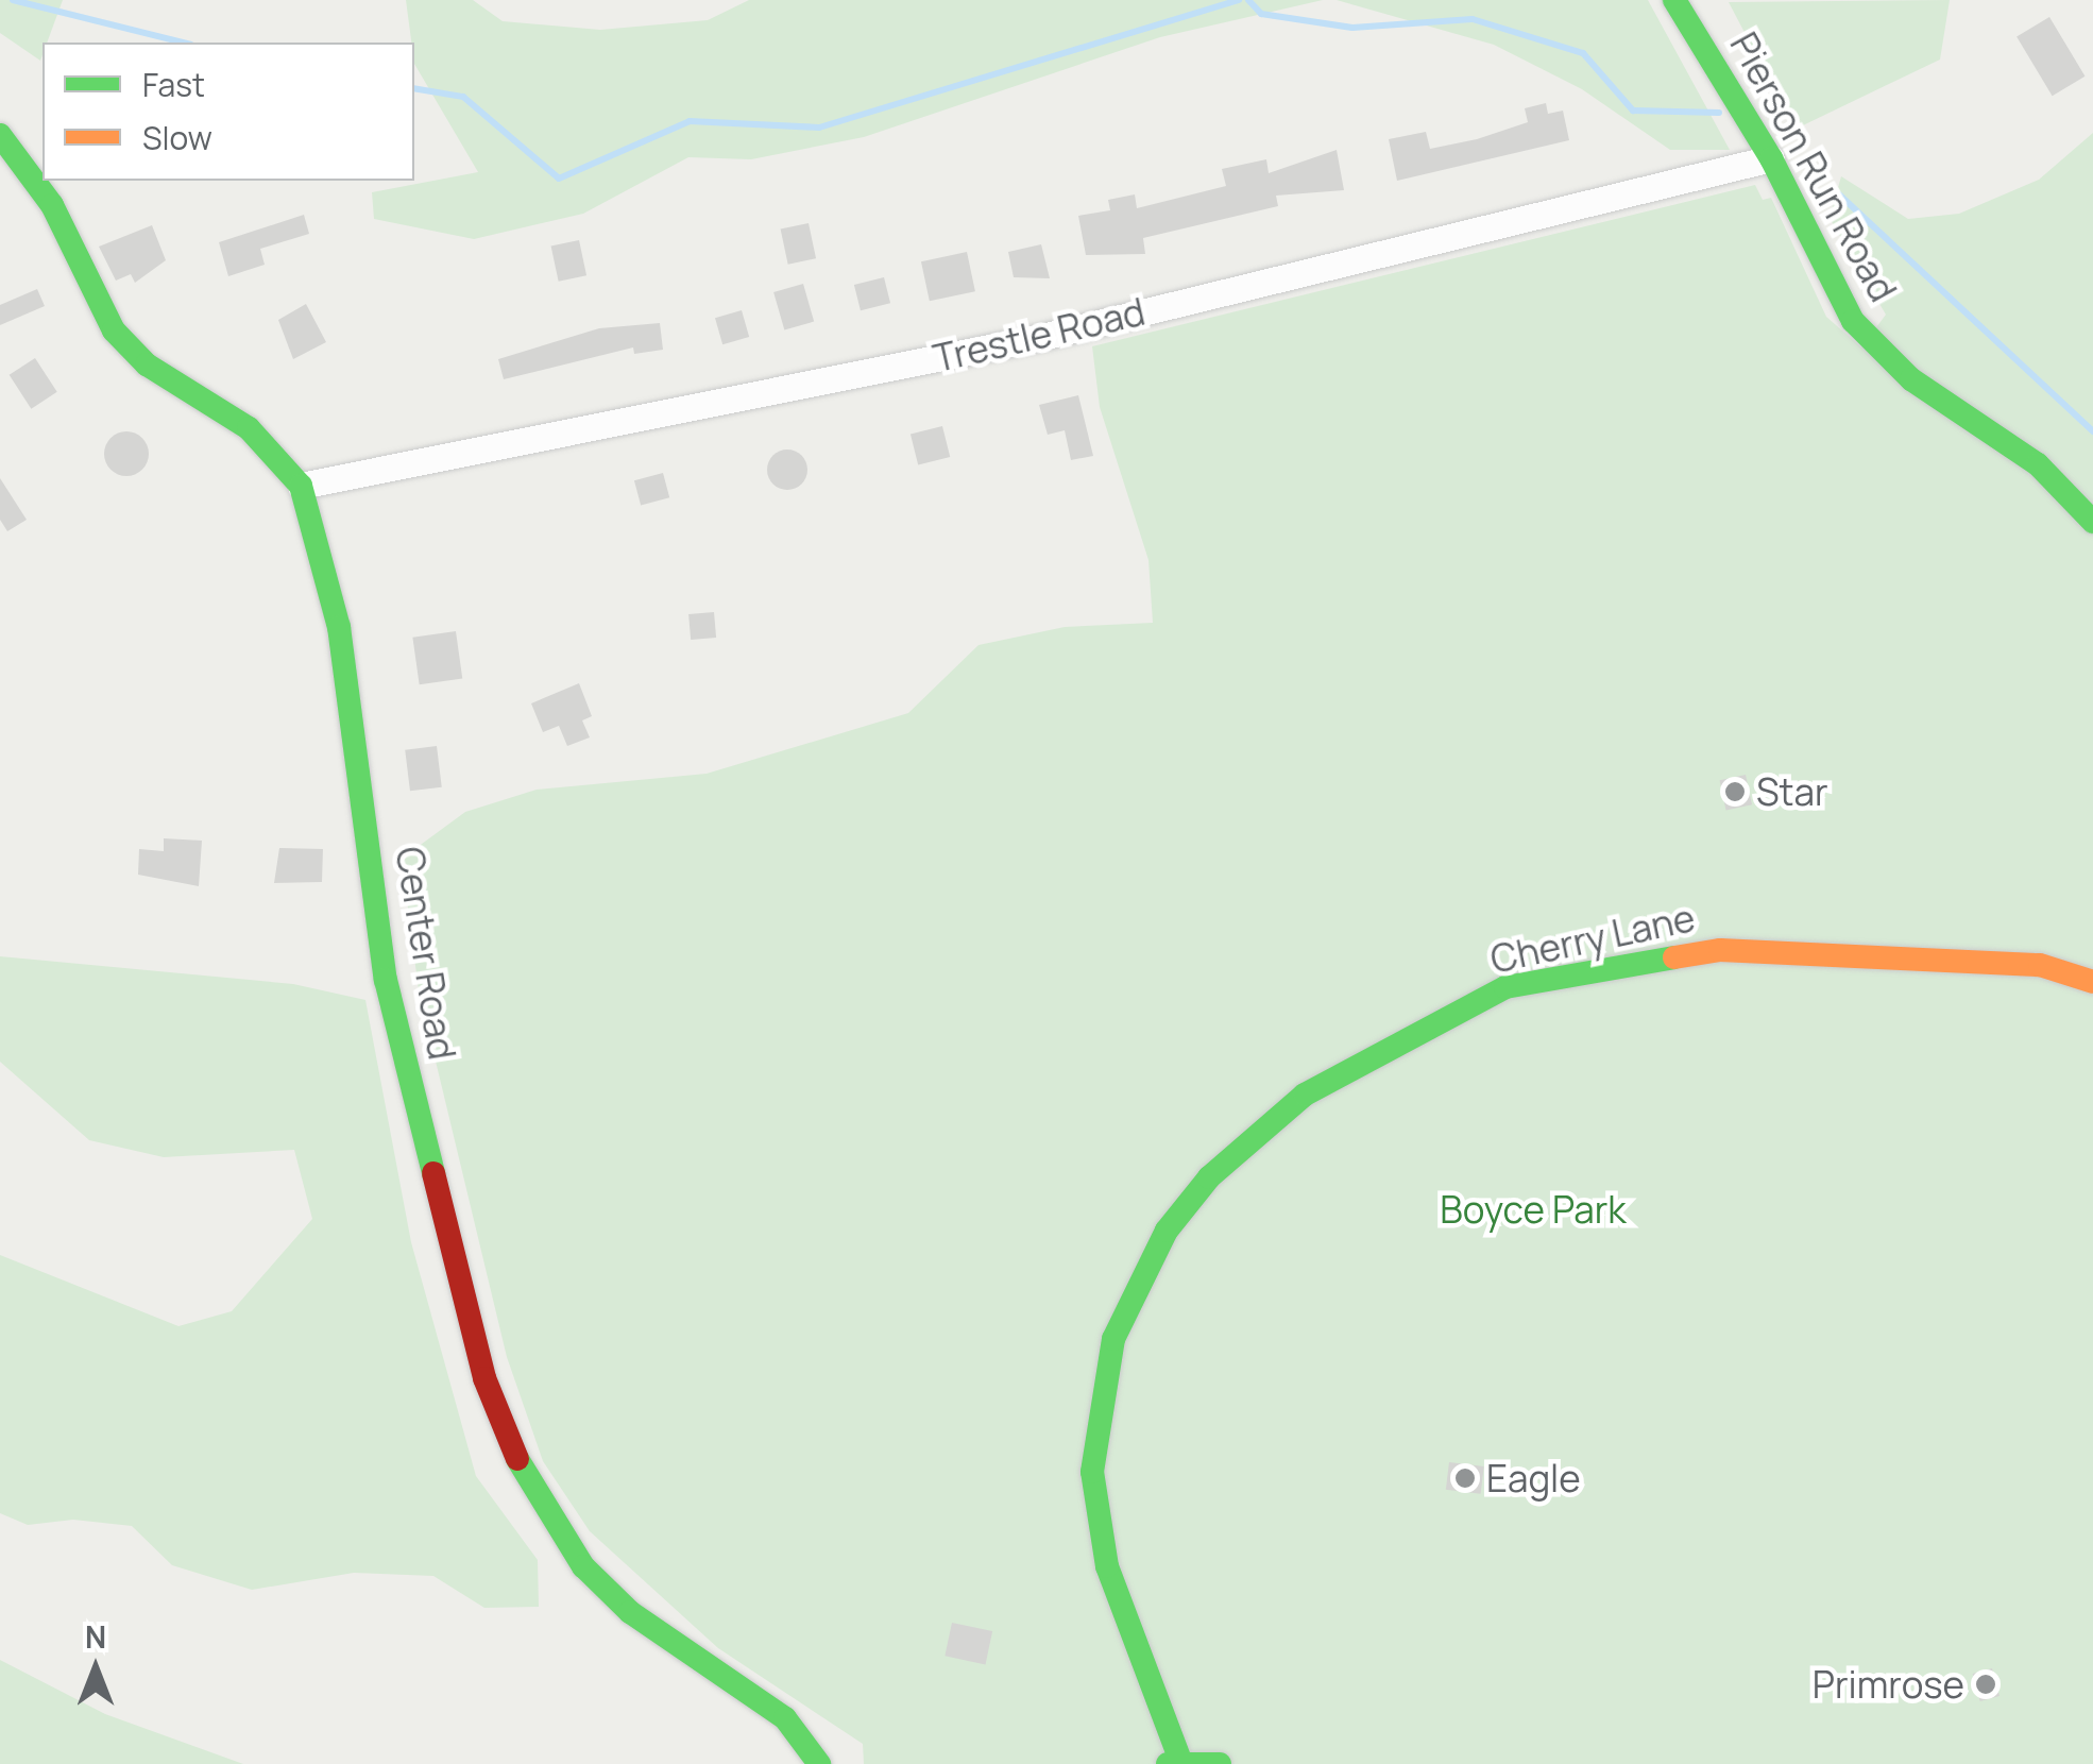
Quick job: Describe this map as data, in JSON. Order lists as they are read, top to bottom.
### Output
{
  "streets": {
    "street": [
      "Pierson Run Road",
      "Trestle Road",
      "Cherry Lane",
      "Center Road"
    ]
  },
  "crossings": [
    ["Pierson Run Road", "Trestle Road"],
    ["Trestle Road", "Center Road"]
  ],
  "parks": ["Boyce Park"],
  "places": ["Star", "Eagle", "Primrose"],
  "legend": ["Fast", "Slow"],
  "north": "top"
}
